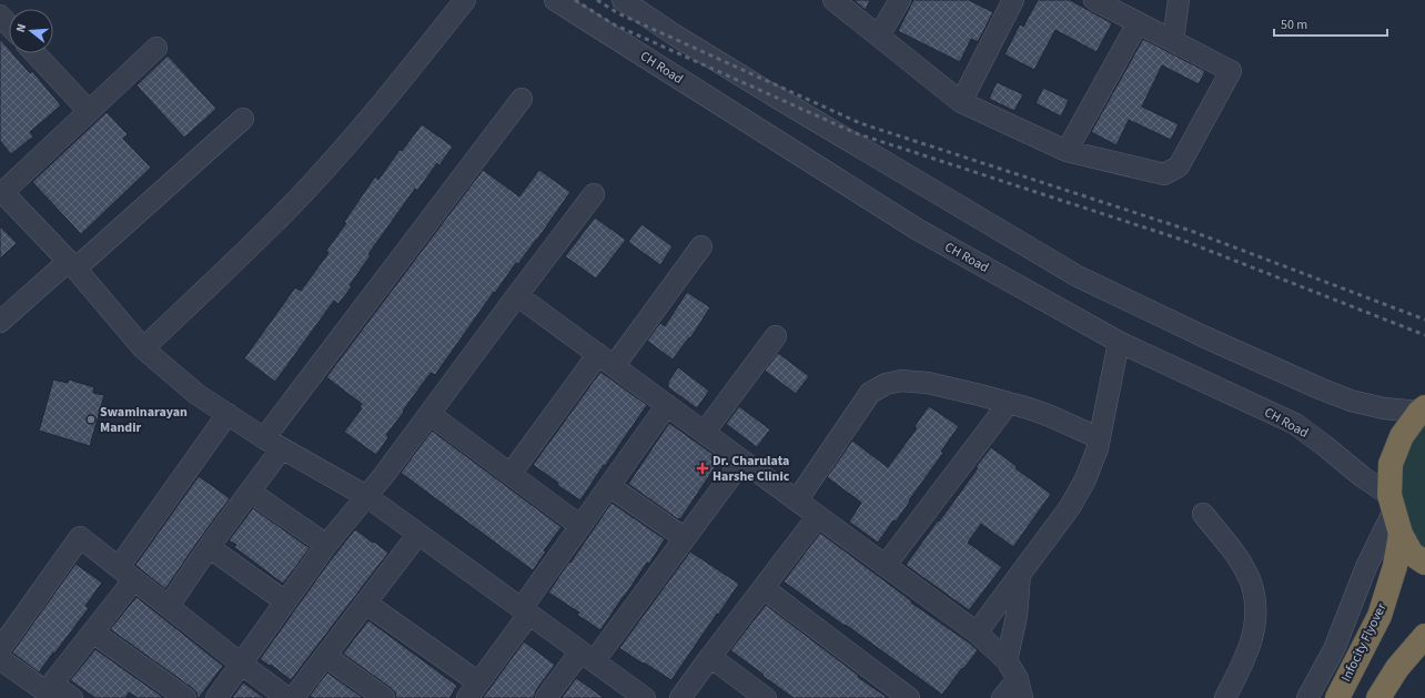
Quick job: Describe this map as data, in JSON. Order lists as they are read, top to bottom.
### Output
{
  "streets": {
    "highway": ["Infocity Flyover"],
    "street": ["CH Road"]
  },
  "places": {
    "other": ["Swaminarayan Mandir"],
    "health": ["Dr. Charulata Harshe Clinic"]
  },
  "scale_bar": "50 m",
  "north": "left"
}
